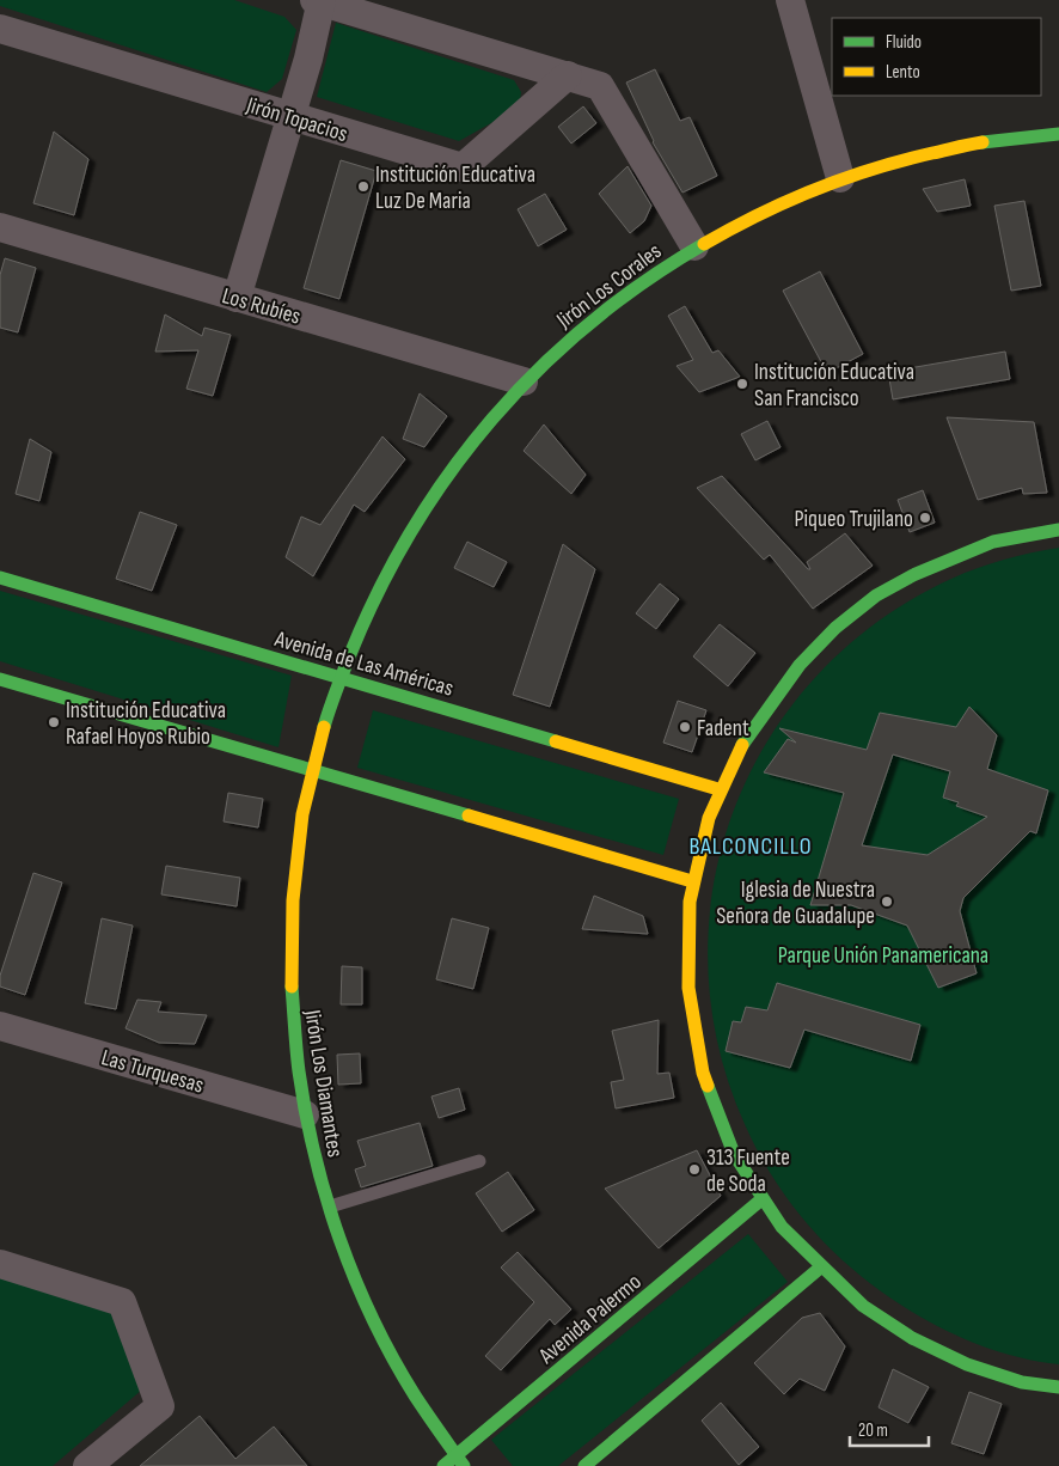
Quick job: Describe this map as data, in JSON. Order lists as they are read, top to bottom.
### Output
{
  "streets": {
    "street": [
      "Jirón Topacios",
      "Jirón Los Corales",
      "Los Rubíes",
      "Avenida de Las Américas",
      "Las Turquesas",
      "Jirón Los Diamantes",
      "Avenida Palermo"
    ]
  },
  "crossings": [
    ["Jirón Los Corales", "Los Rubíes"],
    ["Jirón Los Corales", "Avenida de Las Américas"],
    ["Jirón Los Corales", "Jirón Los Diamantes"],
    ["Avenida de Las Américas", "Jirón Los Diamantes"],
    ["Las Turquesas", "Jirón Los Diamantes"],
    ["Jirón Los Diamantes", "Avenida Palermo"]
  ],
  "districts": ["BALCONCILLO"],
  "parks": ["Parque Unión Panamericana"],
  "places": [
    "Institución Educativa Luz De Maria",
    "Institución Educativa San Francisco",
    "Piqueo Trujilano",
    "Institución Educativa Rafael Hoyos Rubio",
    "Fadent",
    "Iglesia de Nuestra Señora de Guadalupe",
    "313 Fuente de Soda"
  ],
  "legend": ["Fluido", "Lento"],
  "scale_bar": "20 m"
}
